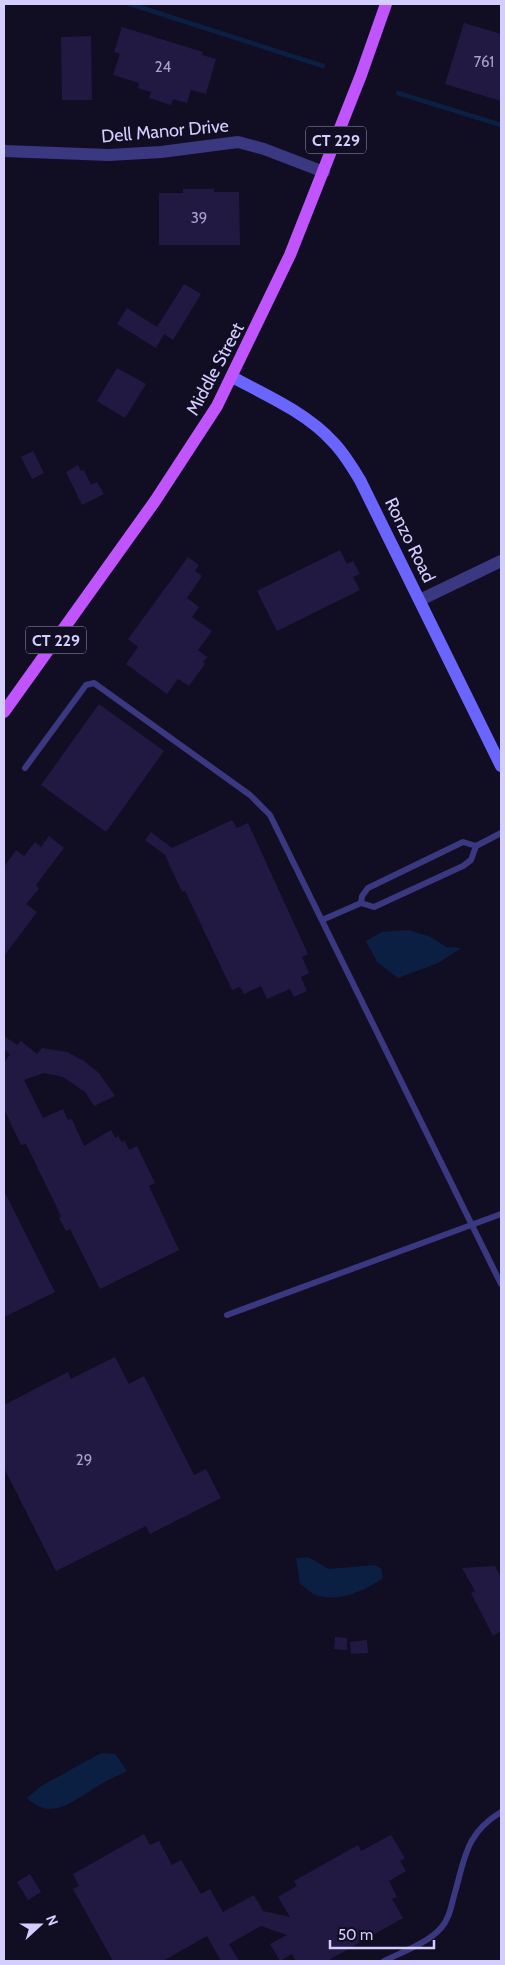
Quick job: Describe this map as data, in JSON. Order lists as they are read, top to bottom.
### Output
{
  "streets": {
    "main road": ["CT 229", "Middle Street", "Ronzo Road"],
    "street": ["Dell Manor Drive"]
  },
  "crossings": [
    ["Dell Manor Drive", "Middle Street"],
    ["Middle Street", "Ronzo Road"]
  ],
  "house_numbers": [
    "761",
    "24",
    "39",
    "29"
  ],
  "scale_bar": "50 m",
  "north": "right"
}
